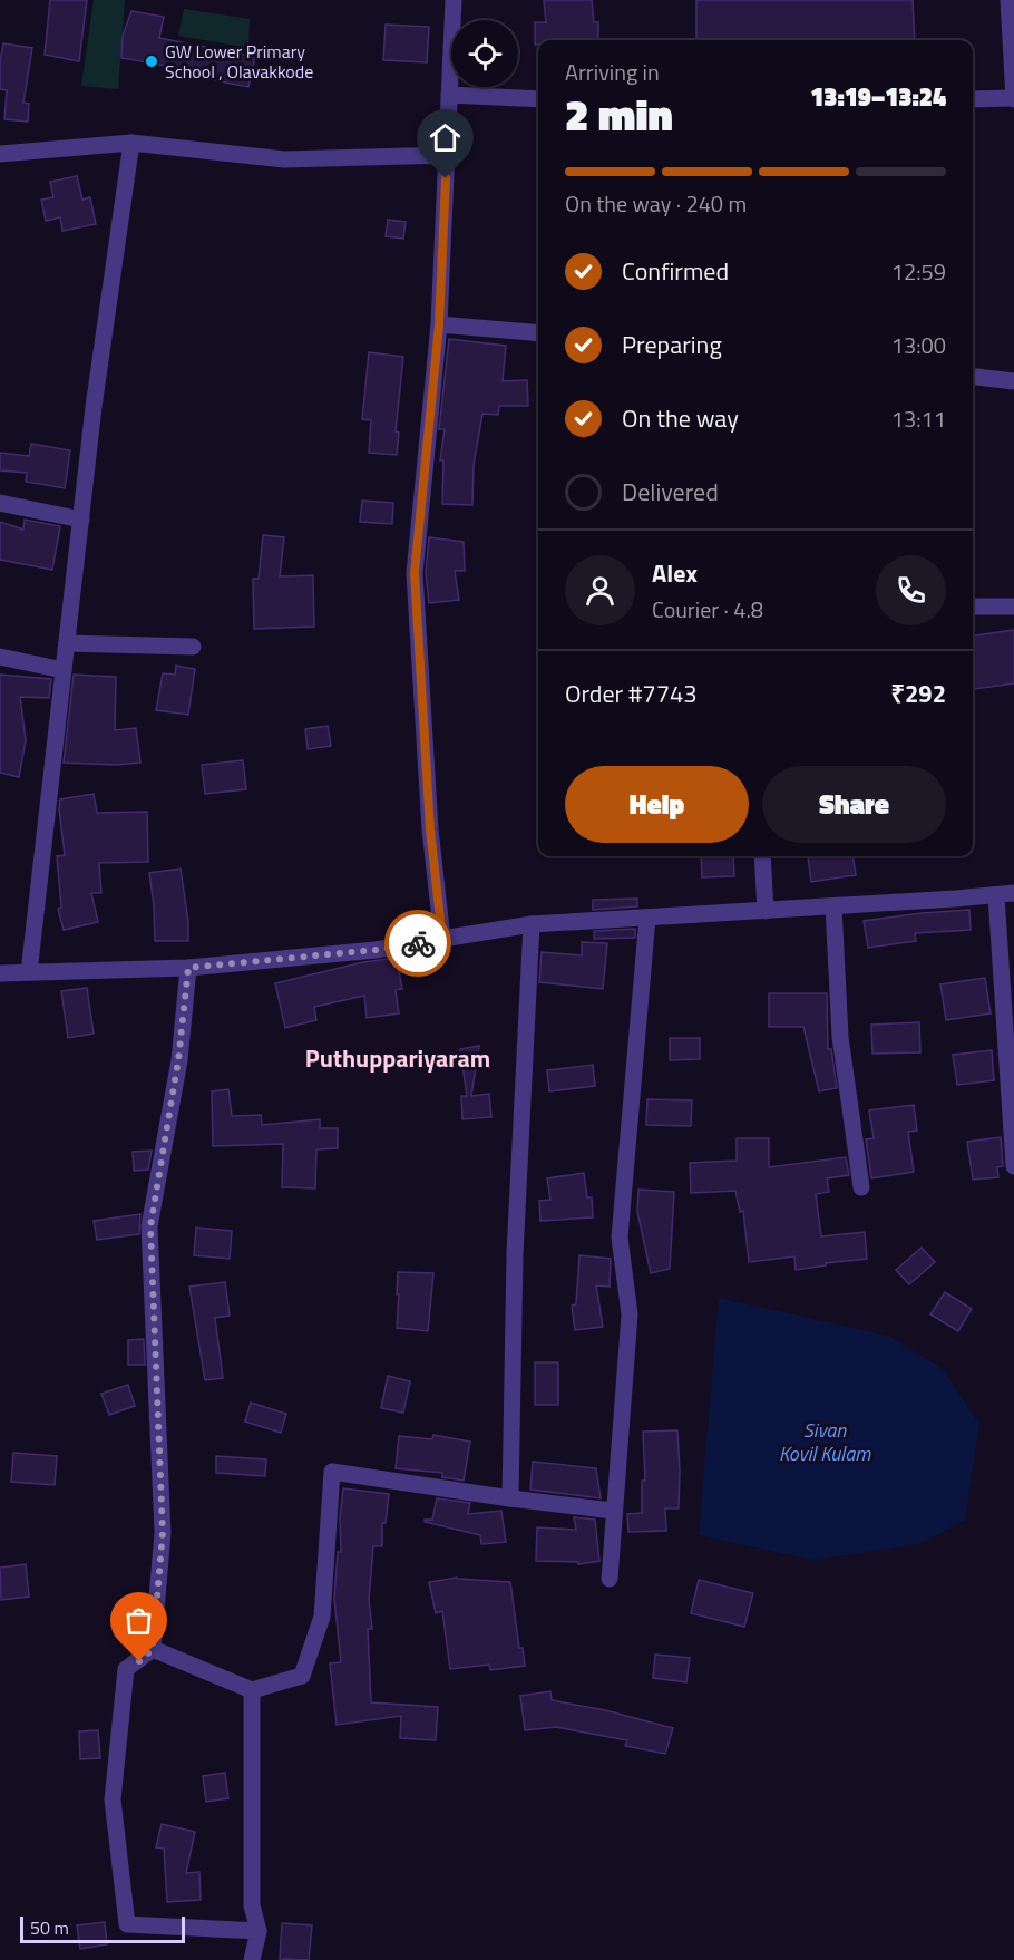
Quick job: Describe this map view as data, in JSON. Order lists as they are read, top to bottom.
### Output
{
  "districts": ["Puthuppariyaram"],
  "water": ["Sivan Kovil Kulam"],
  "places": ["GW Lower Primary School , Olavakkode"],
  "scale_bar": "50 m",
  "page": {
    "heading": ["2 min", "Arriving in", "13:19–13:24"],
    "panel": [
      "Alex",
      "Courier · 4.8",
      "Order #7743",
      "₹292"
    ],
    "bar": "On the way · 240 m",
    "list": [
      ["Confirmed", "12:59"],
      ["Preparing", "13:00"],
      ["On the way", "13:11"],
      "Delivered"
    ],
    "buttons": ["Help", "Share"],
    "scale": "50 m"
  }
}
